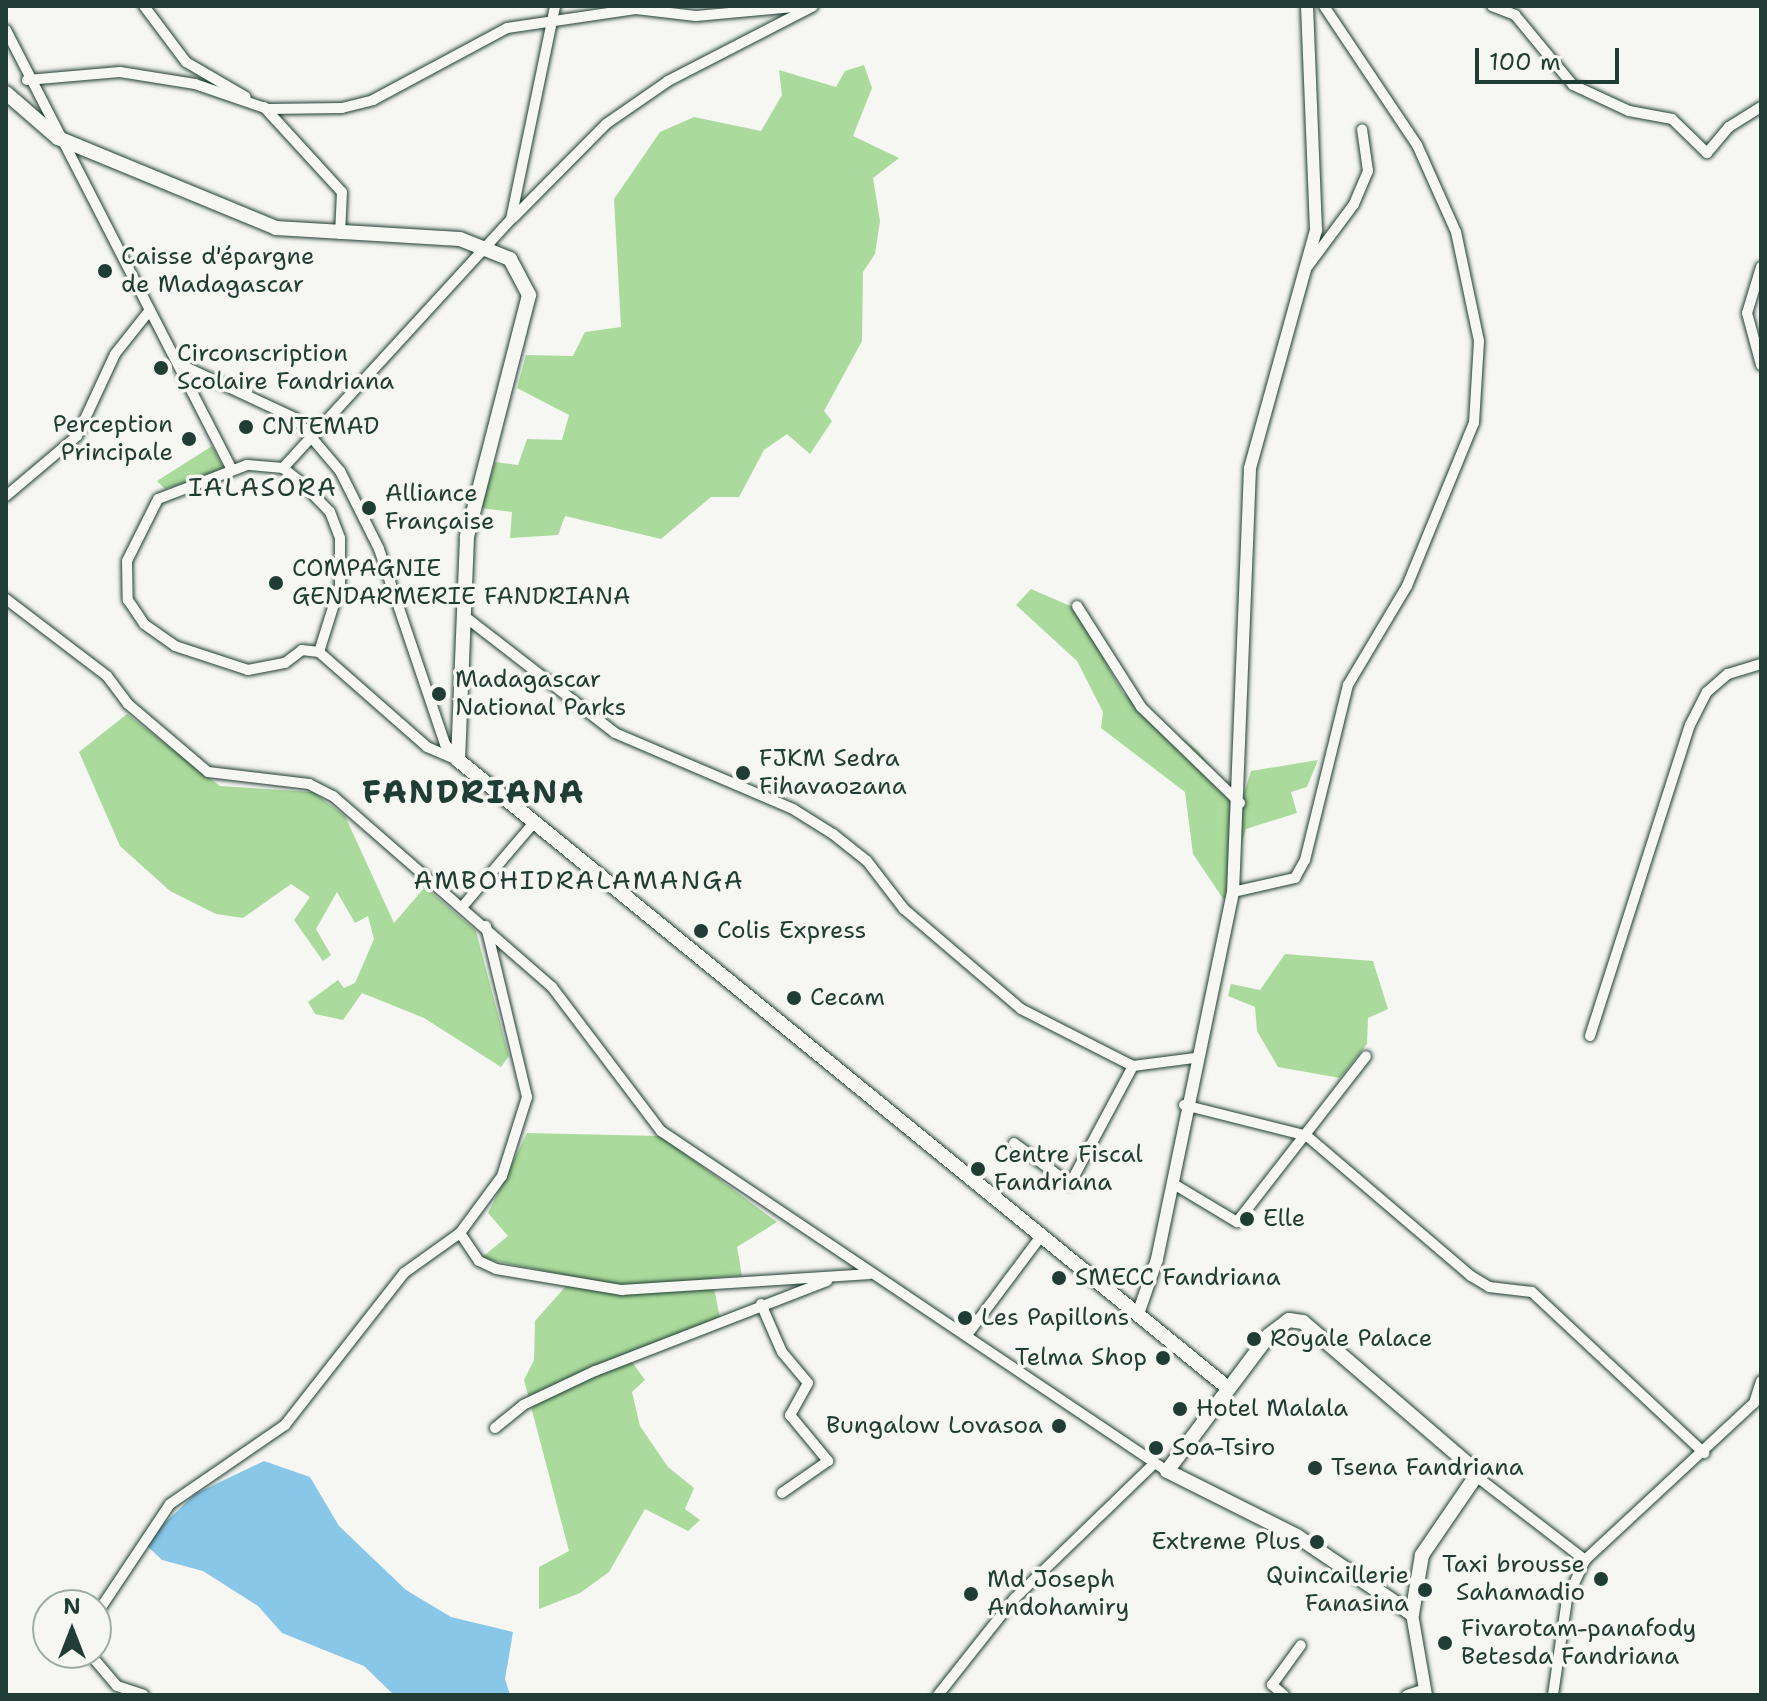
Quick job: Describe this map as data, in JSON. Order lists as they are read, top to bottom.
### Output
{
  "districts": ["IALASORA", "FANDRIANA", "AMBOHIDRALAMANGA"],
  "places": [
    "Caisse d'épargne de Madagascar",
    "Circonscription Scolaire Fandriana",
    "CNTEMAD",
    "Perception Principale",
    "Alliance Française",
    "COMPAGNIE GENDARMERIE FANDRIANA",
    "Madagascar National Parks",
    "FJKM Sedra Fihavaozana",
    "Colis Express",
    "Cecam",
    "Centre Fiscal Fandriana",
    "Elle",
    "SMECC Fandriana",
    "Les Papillons",
    "Royale Palace",
    "Telma Shop",
    "Hotel Malala",
    "Bungalow Lovasoa",
    "Soa-Tsiro",
    "Tsena Fandriana",
    "Extreme Plus",
    "Taxi brousse Sahamadio",
    "Quincaillerie Fanasina",
    "Md Joseph Andohamiry",
    "Fivarotam-panafody Betesda Fandriana"
  ],
  "scale_bar": "100 m",
  "north": "top"
}
